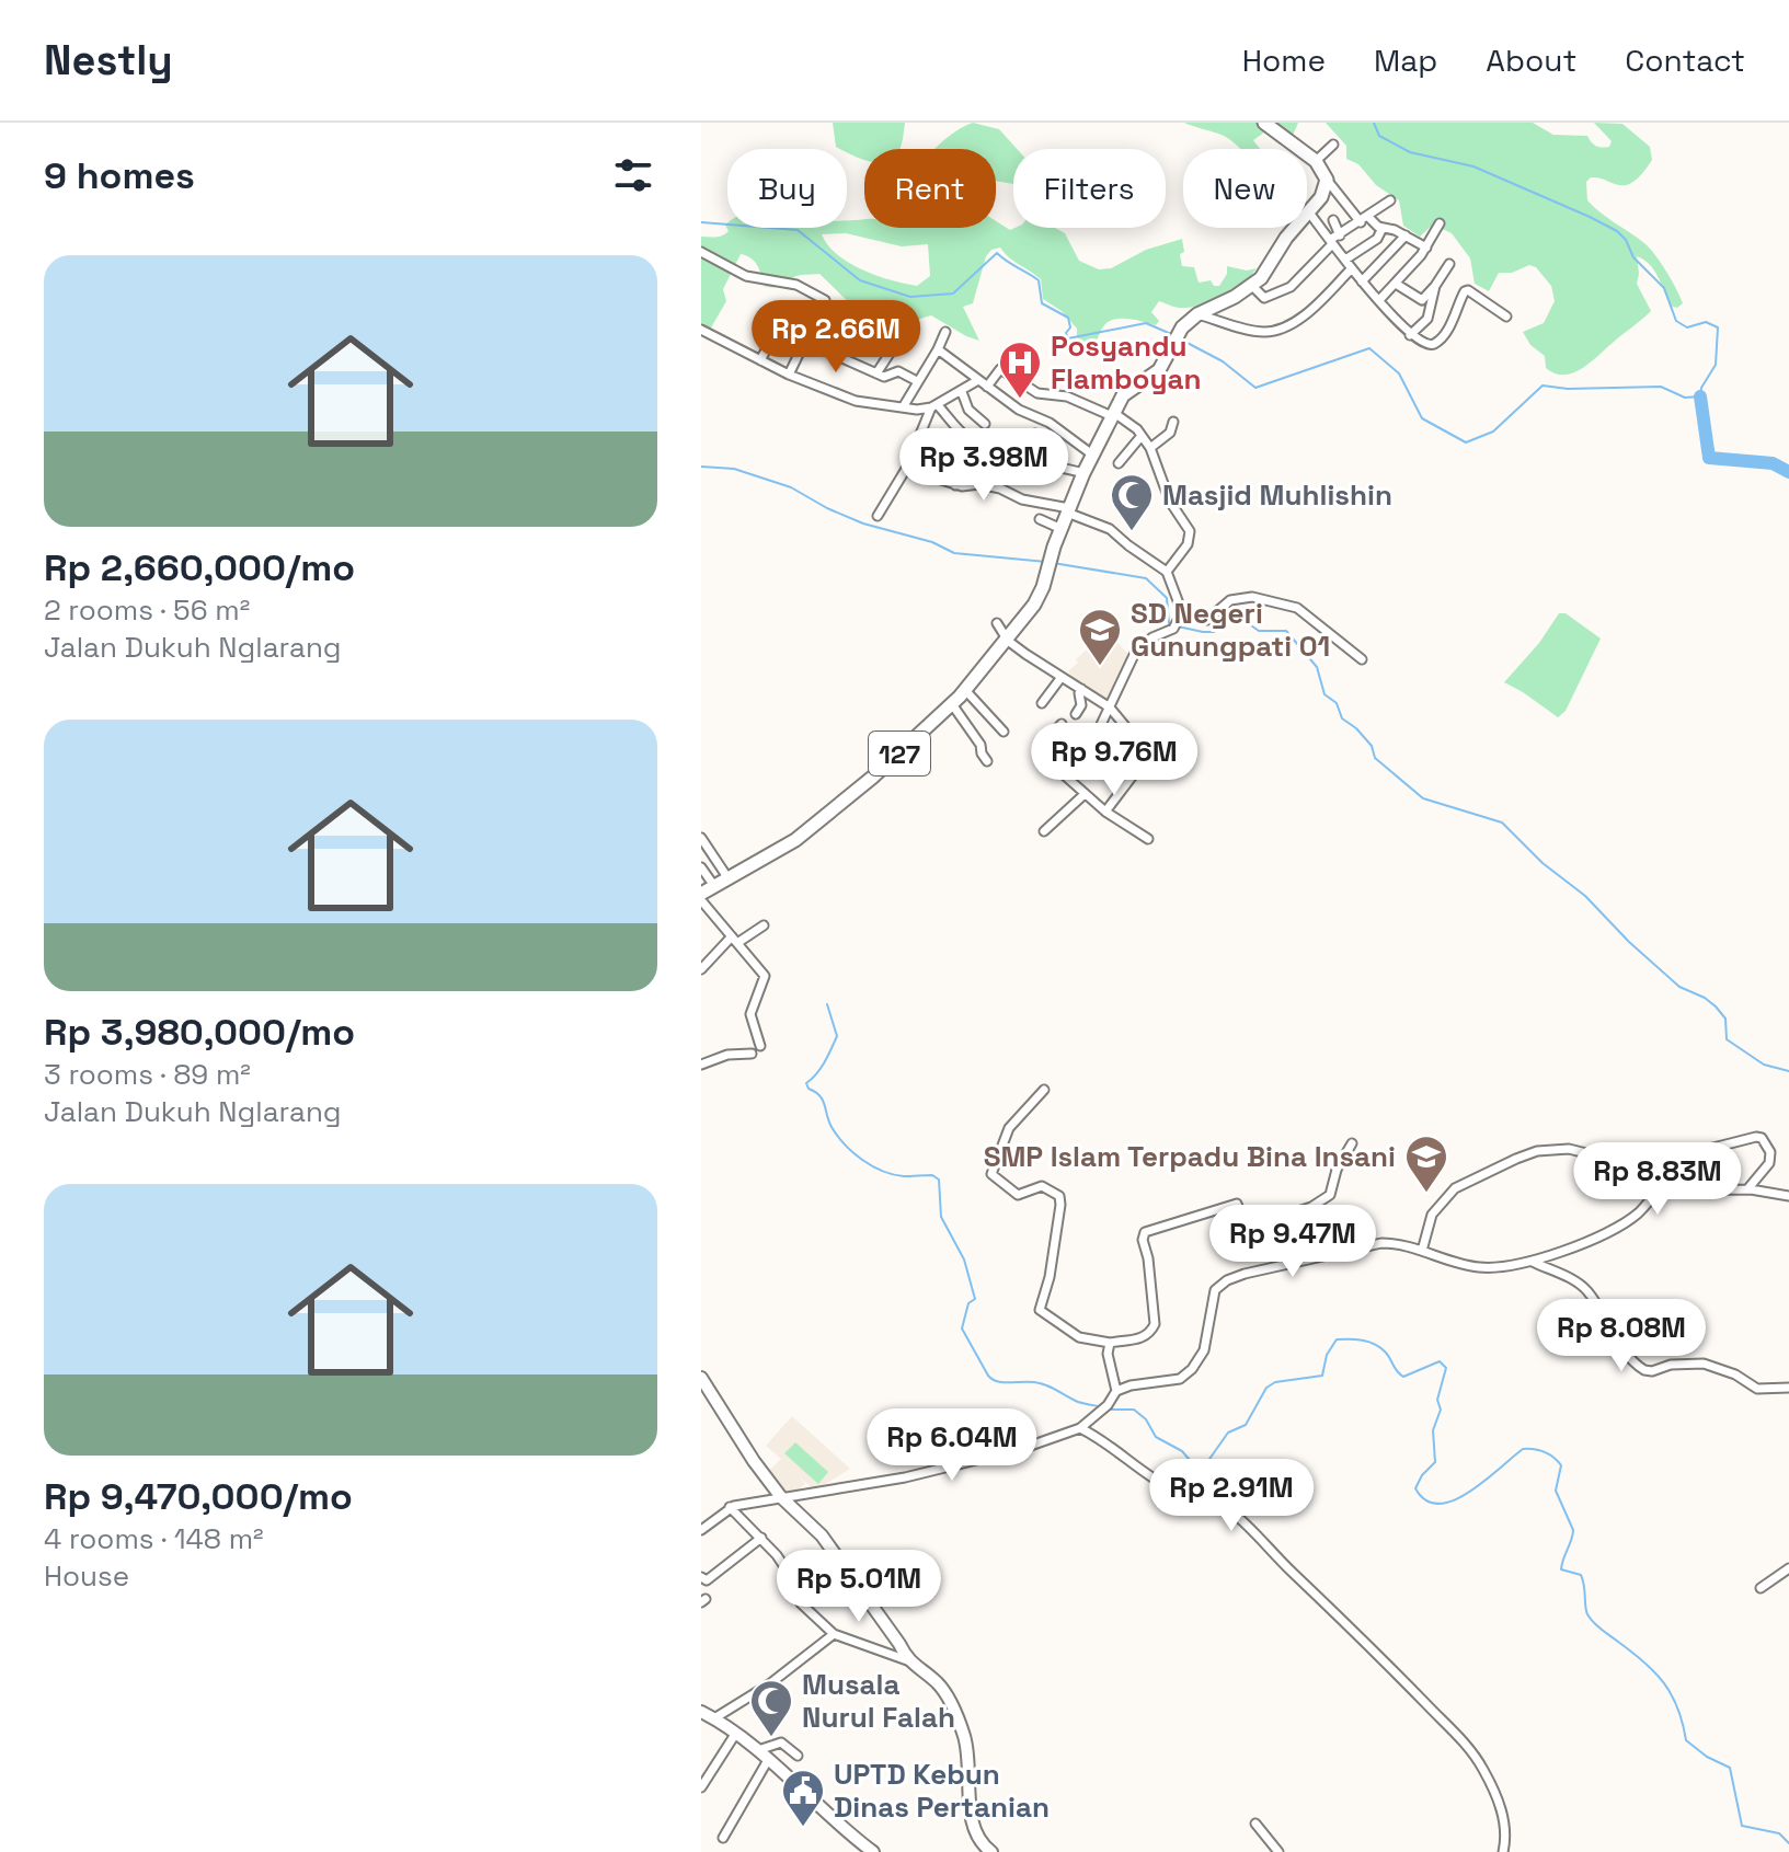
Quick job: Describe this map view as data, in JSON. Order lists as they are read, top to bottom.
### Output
{
  "streets": {
    "main road": ["127"]
  },
  "places": {
    "hospital": ["Posyandu Flamboyan"],
    "mosque": ["Masjid Muhlishin", "Musala Nurul Falah"],
    "school or university": ["SD Negeri Gunungpati 01", "SMP Islam Terpadu Bina Insani"],
    "public building": ["UPTD Kebun Dinas Pertanian"]
  },
  "page": {
    "header": "Nestly",
    "nav": [
      "Home",
      "Map",
      "About",
      "Contact"
    ],
    "heading": "9 homes",
    "chip": [
      "Buy",
      "Rent",
      "Filters",
      "New"
    ],
    "list": [
      {
        "name": "Rp 2,660,000/mo",
        "note": "2 rooms · 56 m² · Jalan Dukuh Nglarang"
      },
      {
        "name": "Rp 3,980,000/mo",
        "note": "3 rooms · 89 m² · Jalan Dukuh Nglarang"
      },
      {
        "name": "Rp 9,470,000/mo",
        "note": "4 rooms · 148 m² · House"
      }
    ],
    "price": [
      "Rp 2.66M",
      "Rp 3.98M",
      "Rp 9.76M",
      "Rp 8.83M",
      "Rp 9.47M",
      "Rp 8.08M",
      "Rp 6.04M",
      "Rp 2.91M",
      "Rp 5.01M"
    ]
  }
}
